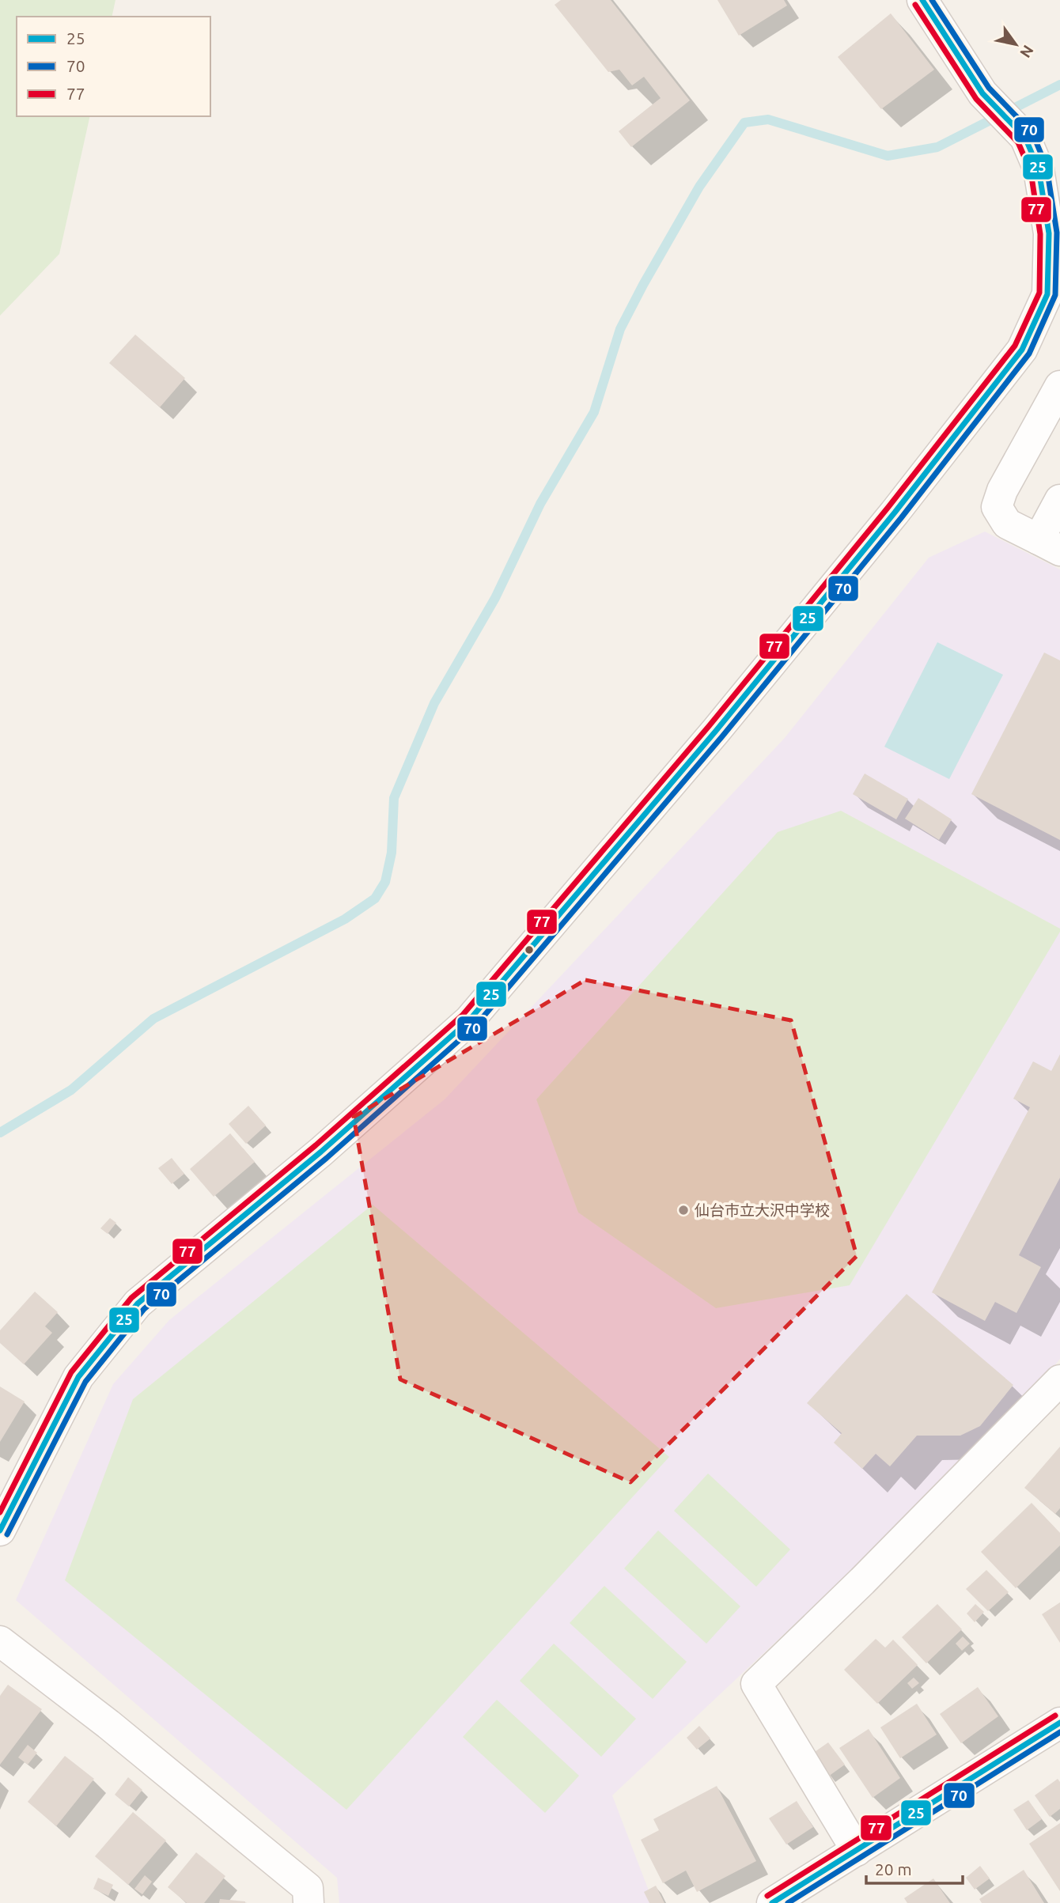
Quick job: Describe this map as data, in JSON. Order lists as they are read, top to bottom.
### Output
{
  "places": ["仙台市立大沢中学校"],
  "lines": ["transit line 25", "transit line 70", "transit line 77"],
  "legend": ["25", "70", "77"],
  "scale_bar": "20 m",
  "north": "bottom right"
}
